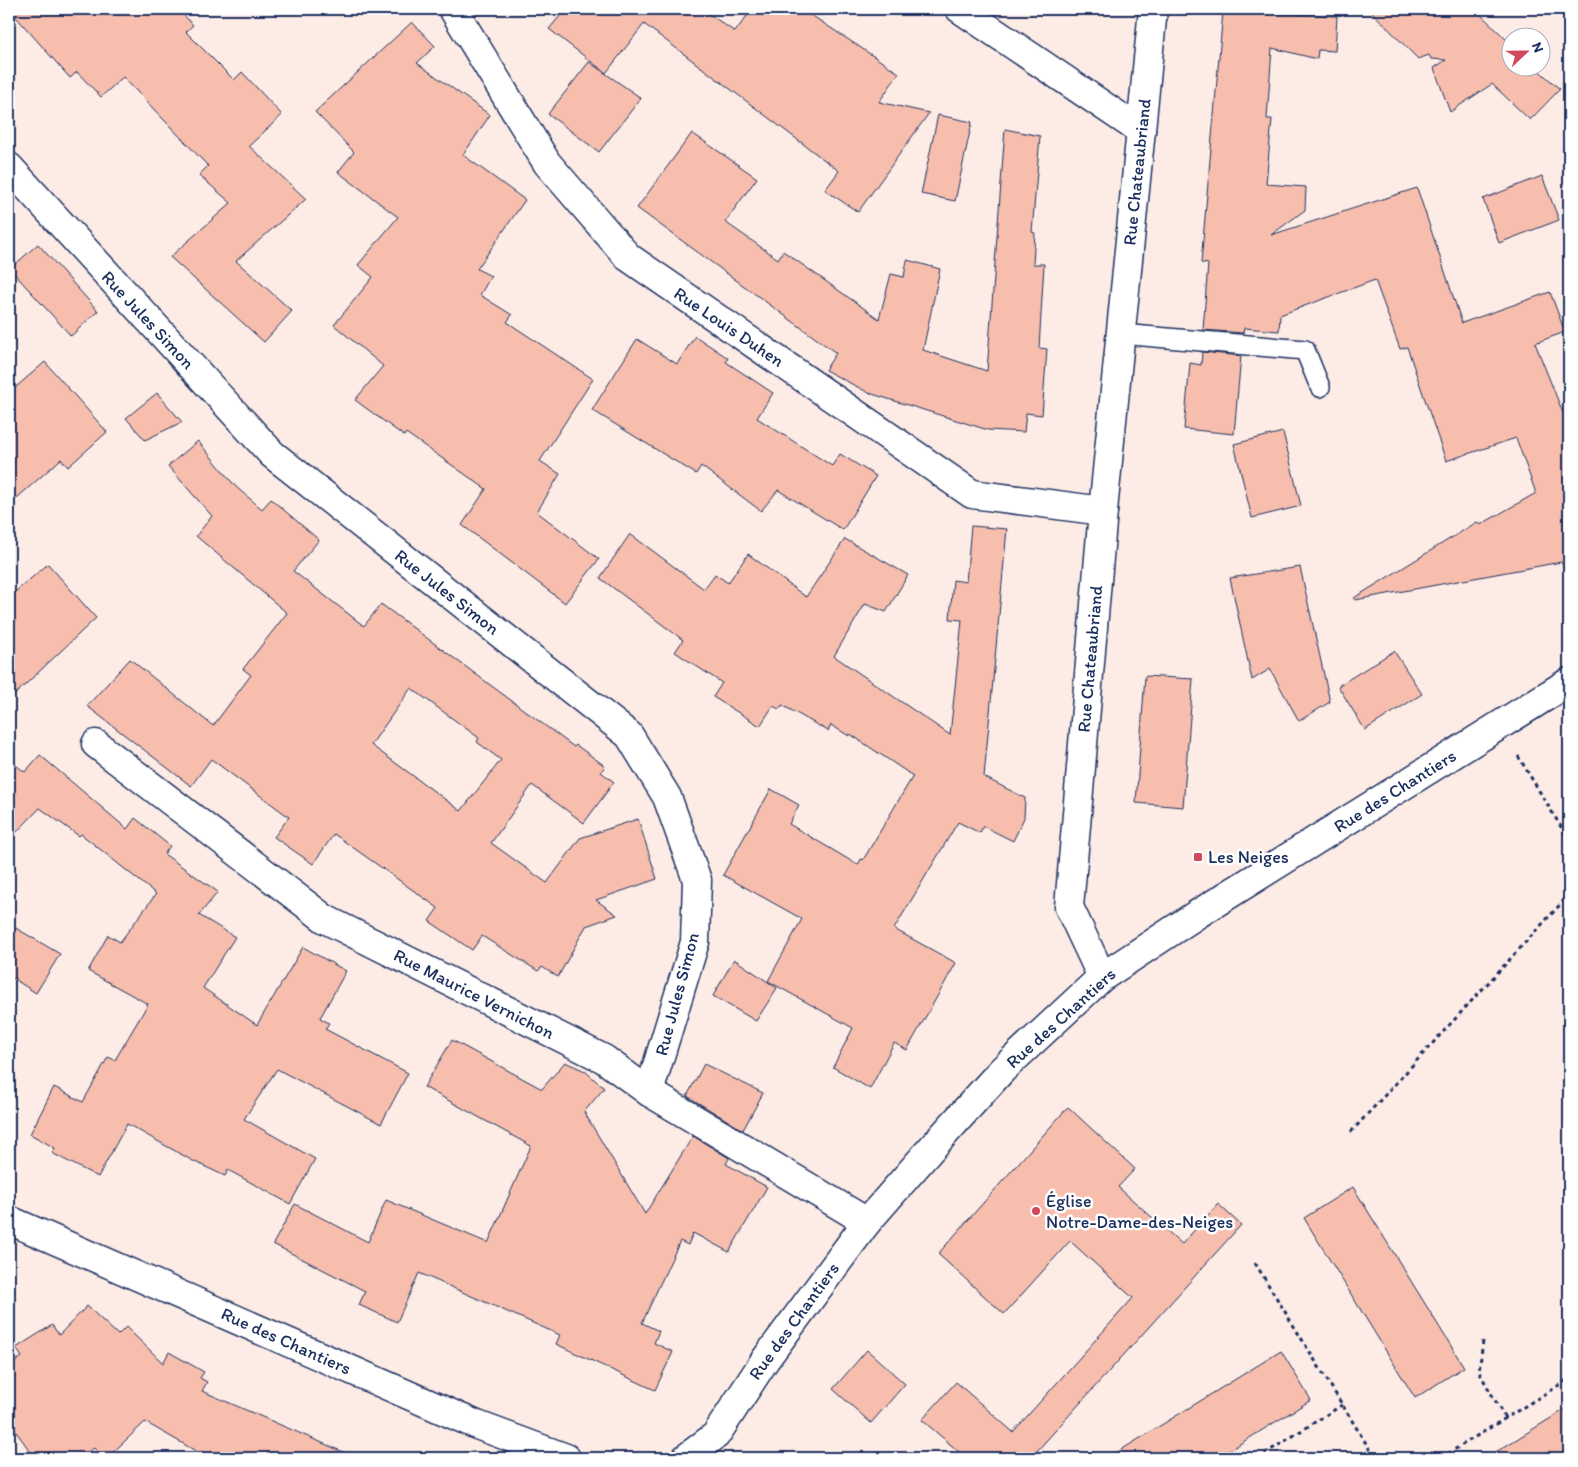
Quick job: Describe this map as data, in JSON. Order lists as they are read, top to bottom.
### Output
{
  "streets": {
    "street": [
      "Rue Chateaubriand",
      "Rue Jules Simon",
      "Rue Louis Duhen",
      "Rue des Chantiers",
      "Rue Maurice Vernichon"
    ]
  },
  "crossings": [
    ["Rue Chateaubriand", "Rue Louis Duhen"],
    ["Rue Chateaubriand", "Rue des Chantiers"],
    ["Rue Jules Simon", "Rue Maurice Vernichon"],
    ["Rue des Chantiers", "Rue Maurice Vernichon"]
  ],
  "places": {
    "transit": ["Les Neiges"],
    "other": ["Église Notre-Dame-des-Neiges"]
  },
  "north": "right"
}
